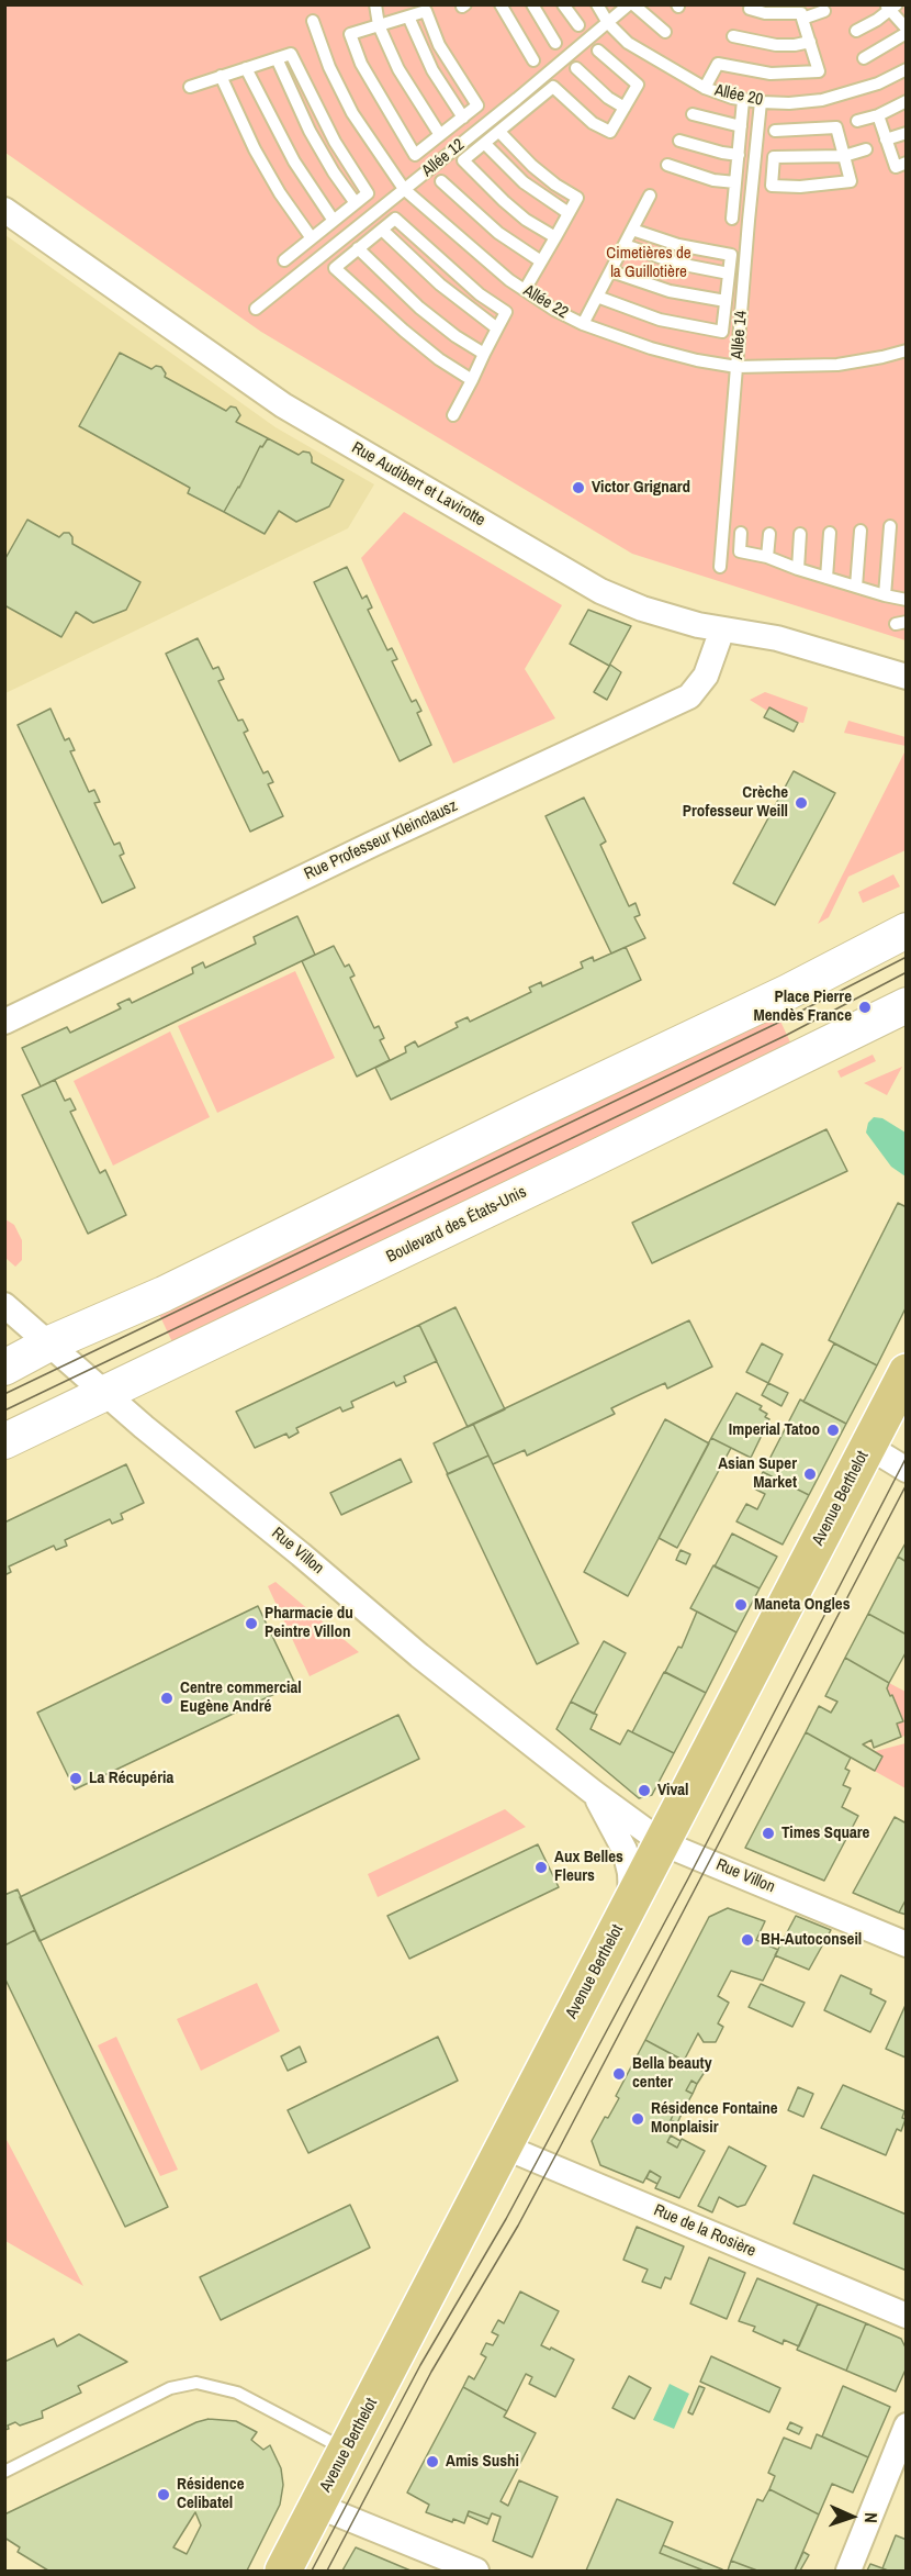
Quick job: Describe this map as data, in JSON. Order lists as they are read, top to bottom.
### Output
{
  "streets": {
    "main road": ["Boulevard des États-Unis", "Avenue Berthelot"],
    "street": [
      "Rue Audibert et Lavirotte",
      "Rue Professeur Kleinclausz",
      "Rue Villon",
      "Rue de la Rosière"
    ],
    "lane": [
      "Allée 20",
      "Allée 12",
      "Allée 22",
      "Allée 14"
    ]
  },
  "crossings": [
    ["Allée 20", "Allée 12"],
    ["Allée 20", "Allée 14"],
    ["Allée 12", "Allée 22"],
    ["Allée 22", "Allée 14"],
    ["Rue Audibert et Lavirotte", "Rue Professeur Kleinclausz"],
    ["Boulevard des États-Unis", "Rue Villon"],
    ["Avenue Berthelot", "Rue Villon"],
    ["Avenue Berthelot", "Rue de la Rosière"]
  ],
  "parks": ["Cimetières de la Guillotière"],
  "places": [
    "Victor Grignard",
    "Crèche Professeur Weill",
    "Place Pierre Mendès France",
    "Imperial Tatoo",
    "Asian Super Market",
    "Maneta Ongles",
    "Pharmacie du Peintre Villon",
    "Centre commercial Eugène André",
    "La Récupéria",
    "Vival",
    "Times Square",
    "Aux Belles Fleurs",
    "BH-Autoconseil",
    "Bella beauty center",
    "Résidence Fontaine Monplaisir",
    "Amis Sushi",
    "Résidence Celibatel"
  ],
  "north": "right"
}
